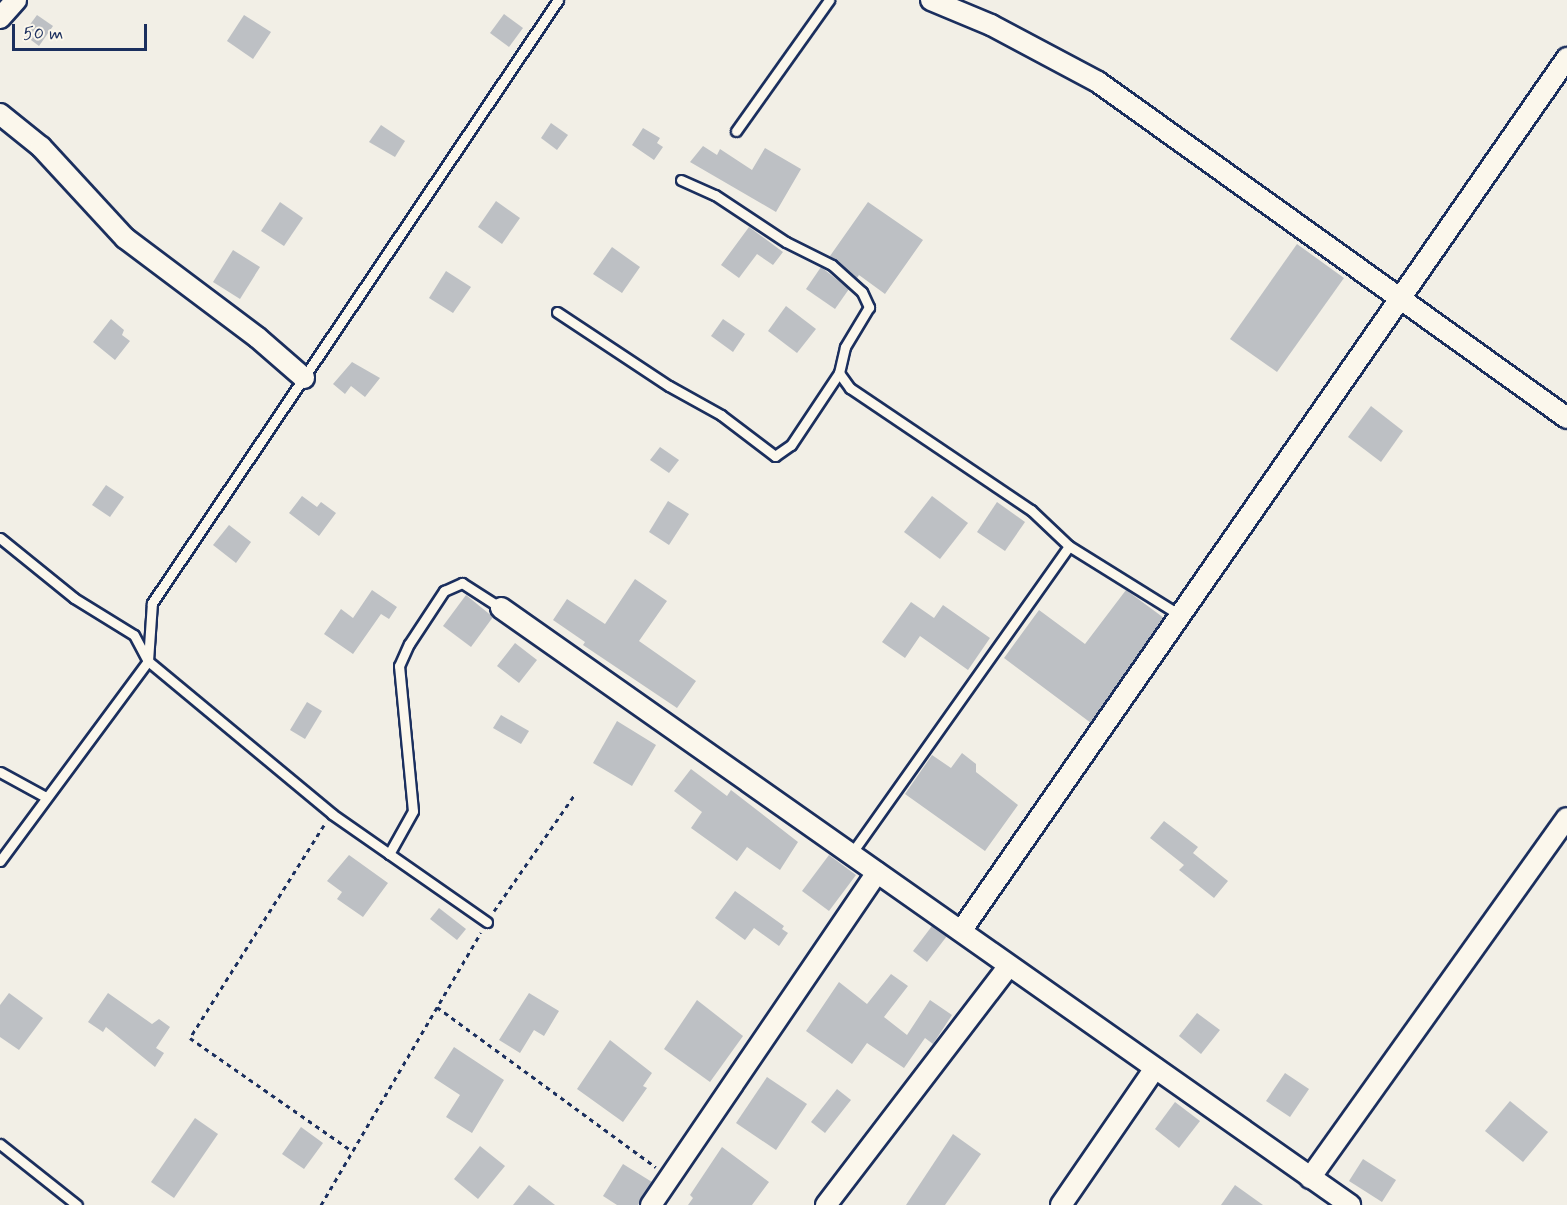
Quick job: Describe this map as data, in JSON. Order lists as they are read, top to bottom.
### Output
{
  "scale_bar": "50 m"
}
